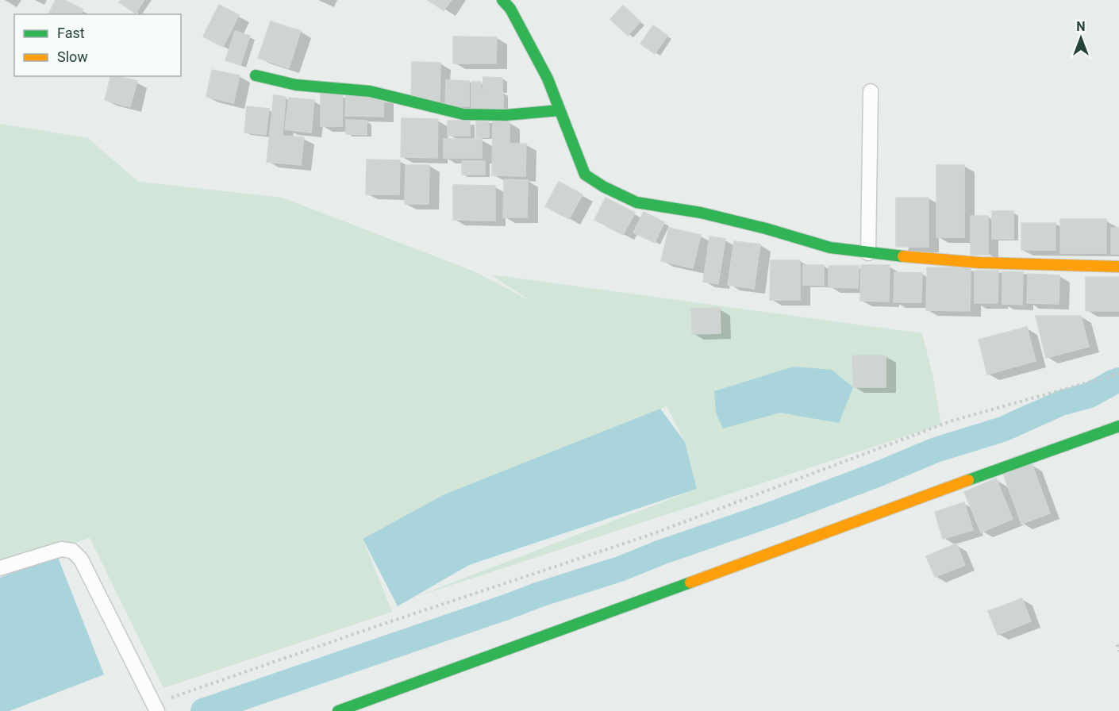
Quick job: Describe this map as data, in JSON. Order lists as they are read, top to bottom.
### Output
{
  "legend": ["Fast", "Slow"],
  "north": "top"
}
